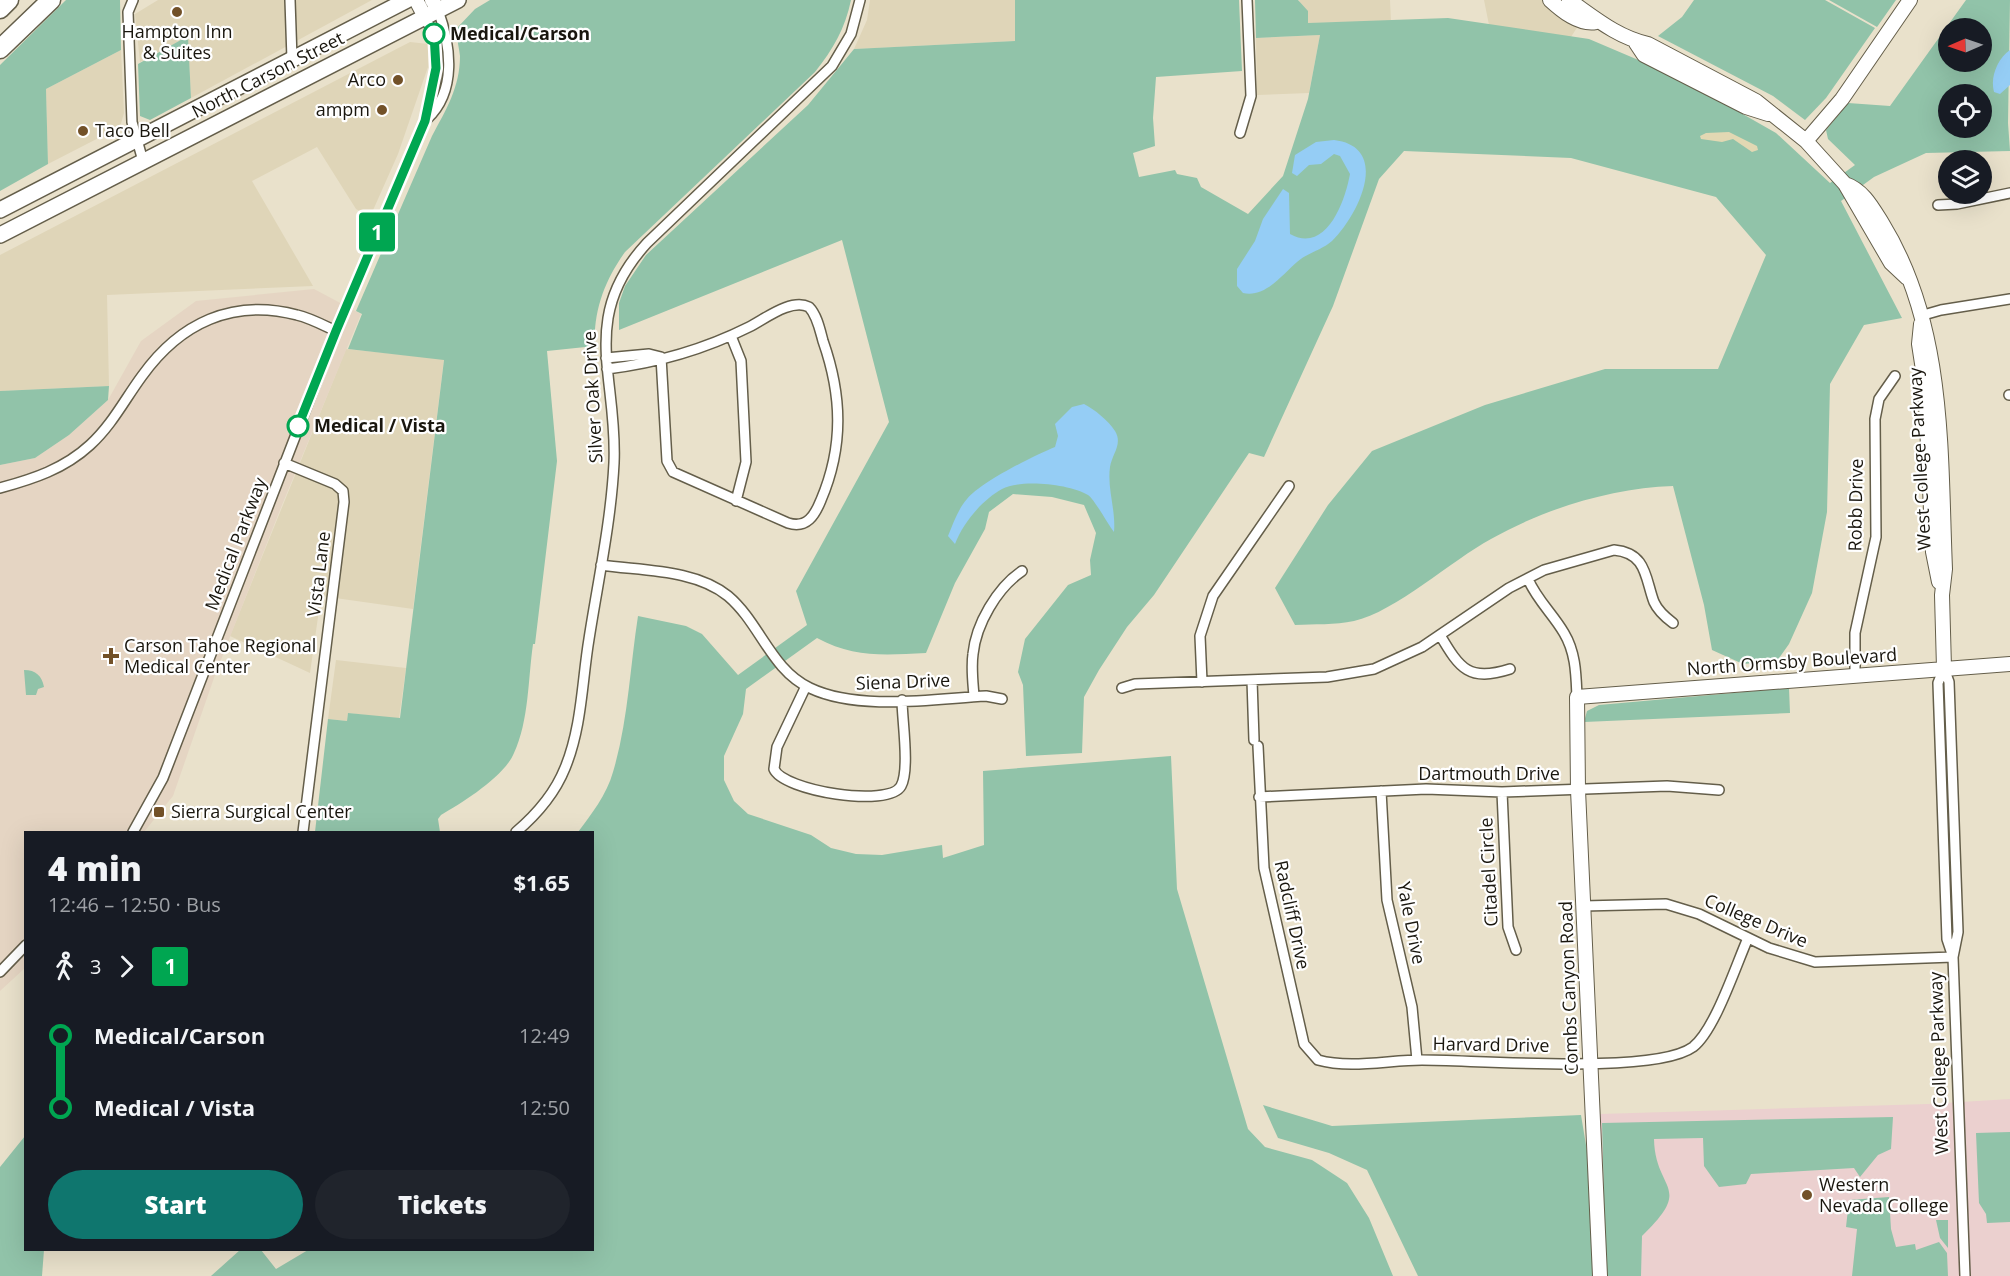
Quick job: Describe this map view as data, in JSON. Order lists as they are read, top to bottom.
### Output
{
  "streets": {
    "main road": ["North Carson Street"],
    "street": [
      "Silver Oak Drive",
      "West College Parkway",
      "Robb Drive",
      "Medical Parkway",
      "Vista Lane",
      "North Ormsby Boulevard",
      "Siena Drive",
      "Dartmouth Drive",
      "Citadel Circle",
      "Radcliff Drive",
      "College Drive",
      "Yale Drive",
      "Combs Canyon Road",
      "Harvard Drive"
    ]
  },
  "crossings": [
    ["North Carson Street", "Medical Parkway"],
    ["Silver Oak Drive", "Siena Drive"],
    ["West College Parkway", "North Ormsby Boulevard"],
    ["West College Parkway", "College Drive"],
    ["Robb Drive", "North Ormsby Boulevard"],
    ["Medical Parkway", "Vista Lane"],
    ["North Ormsby Boulevard", "Combs Canyon Road"],
    ["Dartmouth Drive", "Citadel Circle"],
    ["Dartmouth Drive", "Radcliff Drive"],
    ["Dartmouth Drive", "Yale Drive"],
    ["Dartmouth Drive", "Combs Canyon Road"],
    ["Radcliff Drive", "Harvard Drive"],
    ["College Drive", "Combs Canyon Road"],
    ["College Drive", "Harvard Drive"],
    ["Yale Drive", "Harvard Drive"],
    ["Combs Canyon Road", "Harvard Drive"]
  ],
  "places": {
    "other": [
      "Hampton Inn & Suites",
      "Medical/Carson",
      "Arco",
      "ampm",
      "Taco Bell",
      "Medical / Vista",
      "Western Nevada College"
    ],
    "health": ["Carson Tahoe Regional Medical Center"],
    "transit": ["Sierra Surgical Center"]
  },
  "lines": ["bus line 1"],
  "north": "left",
  "page": {
    "on_map": "1",
    "heading": ["4 min", "12:46 – 12:50 · Bus", "$1.65"],
    "legs": ["3", "1"],
    "list": [
      {
        "name": "Medical/Carson",
        "value": "12:49"
      },
      {
        "name": "Medical / Vista",
        "value": "12:50"
      }
    ],
    "buttons": ["Start", "Tickets"]
  }
}
